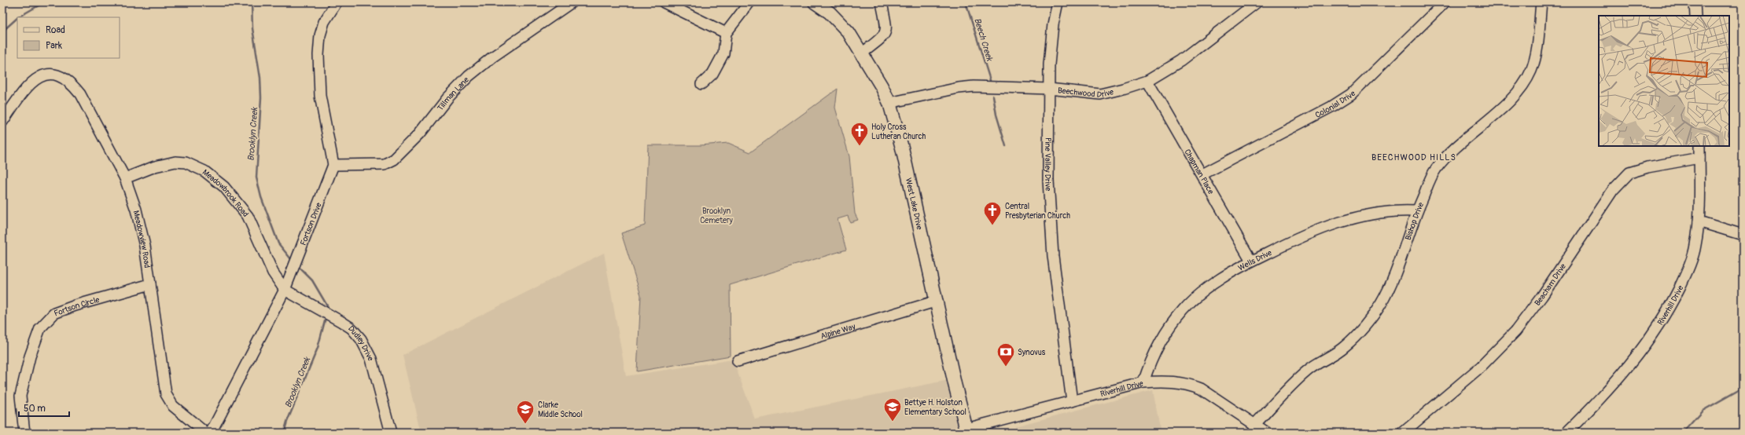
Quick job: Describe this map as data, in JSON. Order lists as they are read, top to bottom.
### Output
{
  "streets": {
    "main road": ["West Lake Drive"],
    "street": [
      "Beechwood Drive",
      "Tillman Lane",
      "Colonial Drive",
      "Pine Valley Drive",
      "Chapman Place",
      "Meadowbrook Road",
      "Bishop Drive",
      "Fortson Drive",
      "Meadowview Road",
      "Wells Drive",
      "Beacham Drive",
      "Riverhill Drive",
      "Fortson Circle",
      "Alpine Way",
      "Dudley Drive"
    ]
  },
  "crossings": [
    ["Beechwood Drive", "Pine Valley Drive"],
    ["Beechwood Drive", "Chapman Place"],
    ["Beechwood Drive", "West Lake Drive"],
    ["Tillman Lane", "Fortson Drive"],
    ["Colonial Drive", "Chapman Place"],
    ["Pine Valley Drive", "Riverhill Drive"],
    ["Chapman Place", "Wells Drive"],
    ["Meadowbrook Road", "Fortson Drive"],
    ["Meadowbrook Road", "Meadowview Road"],
    ["Meadowbrook Road", "Dudley Drive"],
    ["West Lake Drive", "Riverhill Drive"],
    ["West Lake Drive", "Alpine Way"],
    ["Bishop Drive", "Wells Drive"],
    ["Bishop Drive", "Riverhill Drive"],
    ["Fortson Drive", "Dudley Drive"],
    ["Meadowview Road", "Fortson Circle"],
    ["Wells Drive", "Riverhill Drive"],
    ["Beacham Drive", "Riverhill Drive"]
  ],
  "districts": ["BEECHWOOD HILLS"],
  "water": ["Beech Creek", "Brooklyn Creek"],
  "parks": ["Brooklyn Cemetery"],
  "places": {
    "church": ["Holy Cross Lutheran Church", "Central Presbyterian Church"],
    "bank": ["Synovus"],
    "school or university": ["Bettye H. Holston Elementary School", "Clarke Middle School"]
  },
  "legend": ["Road", "Park"],
  "scale_bar": "50 m"
}
